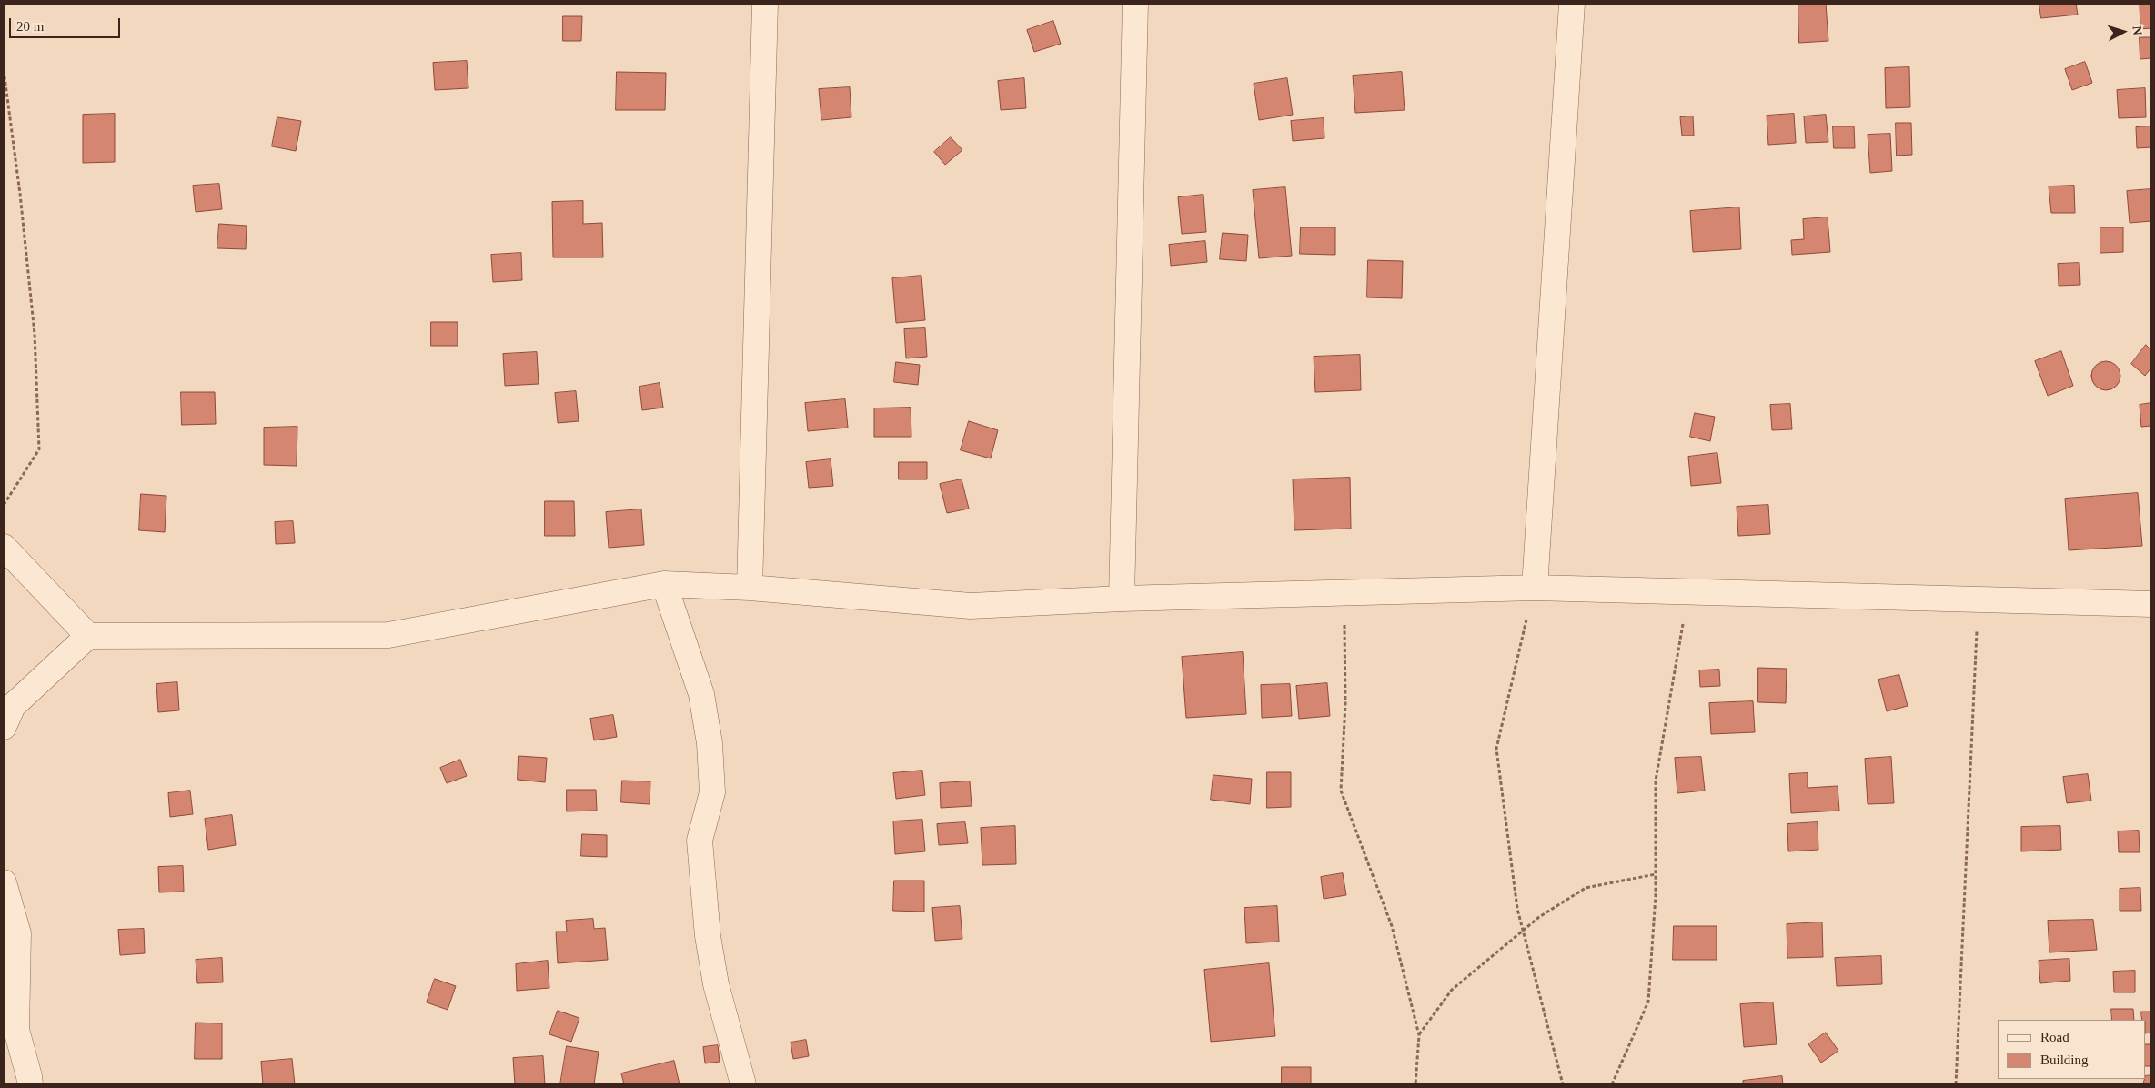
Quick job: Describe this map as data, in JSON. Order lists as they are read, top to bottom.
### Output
{
  "legend": ["Road", "Building"],
  "scale_bar": "20 m",
  "north": "right"
}
